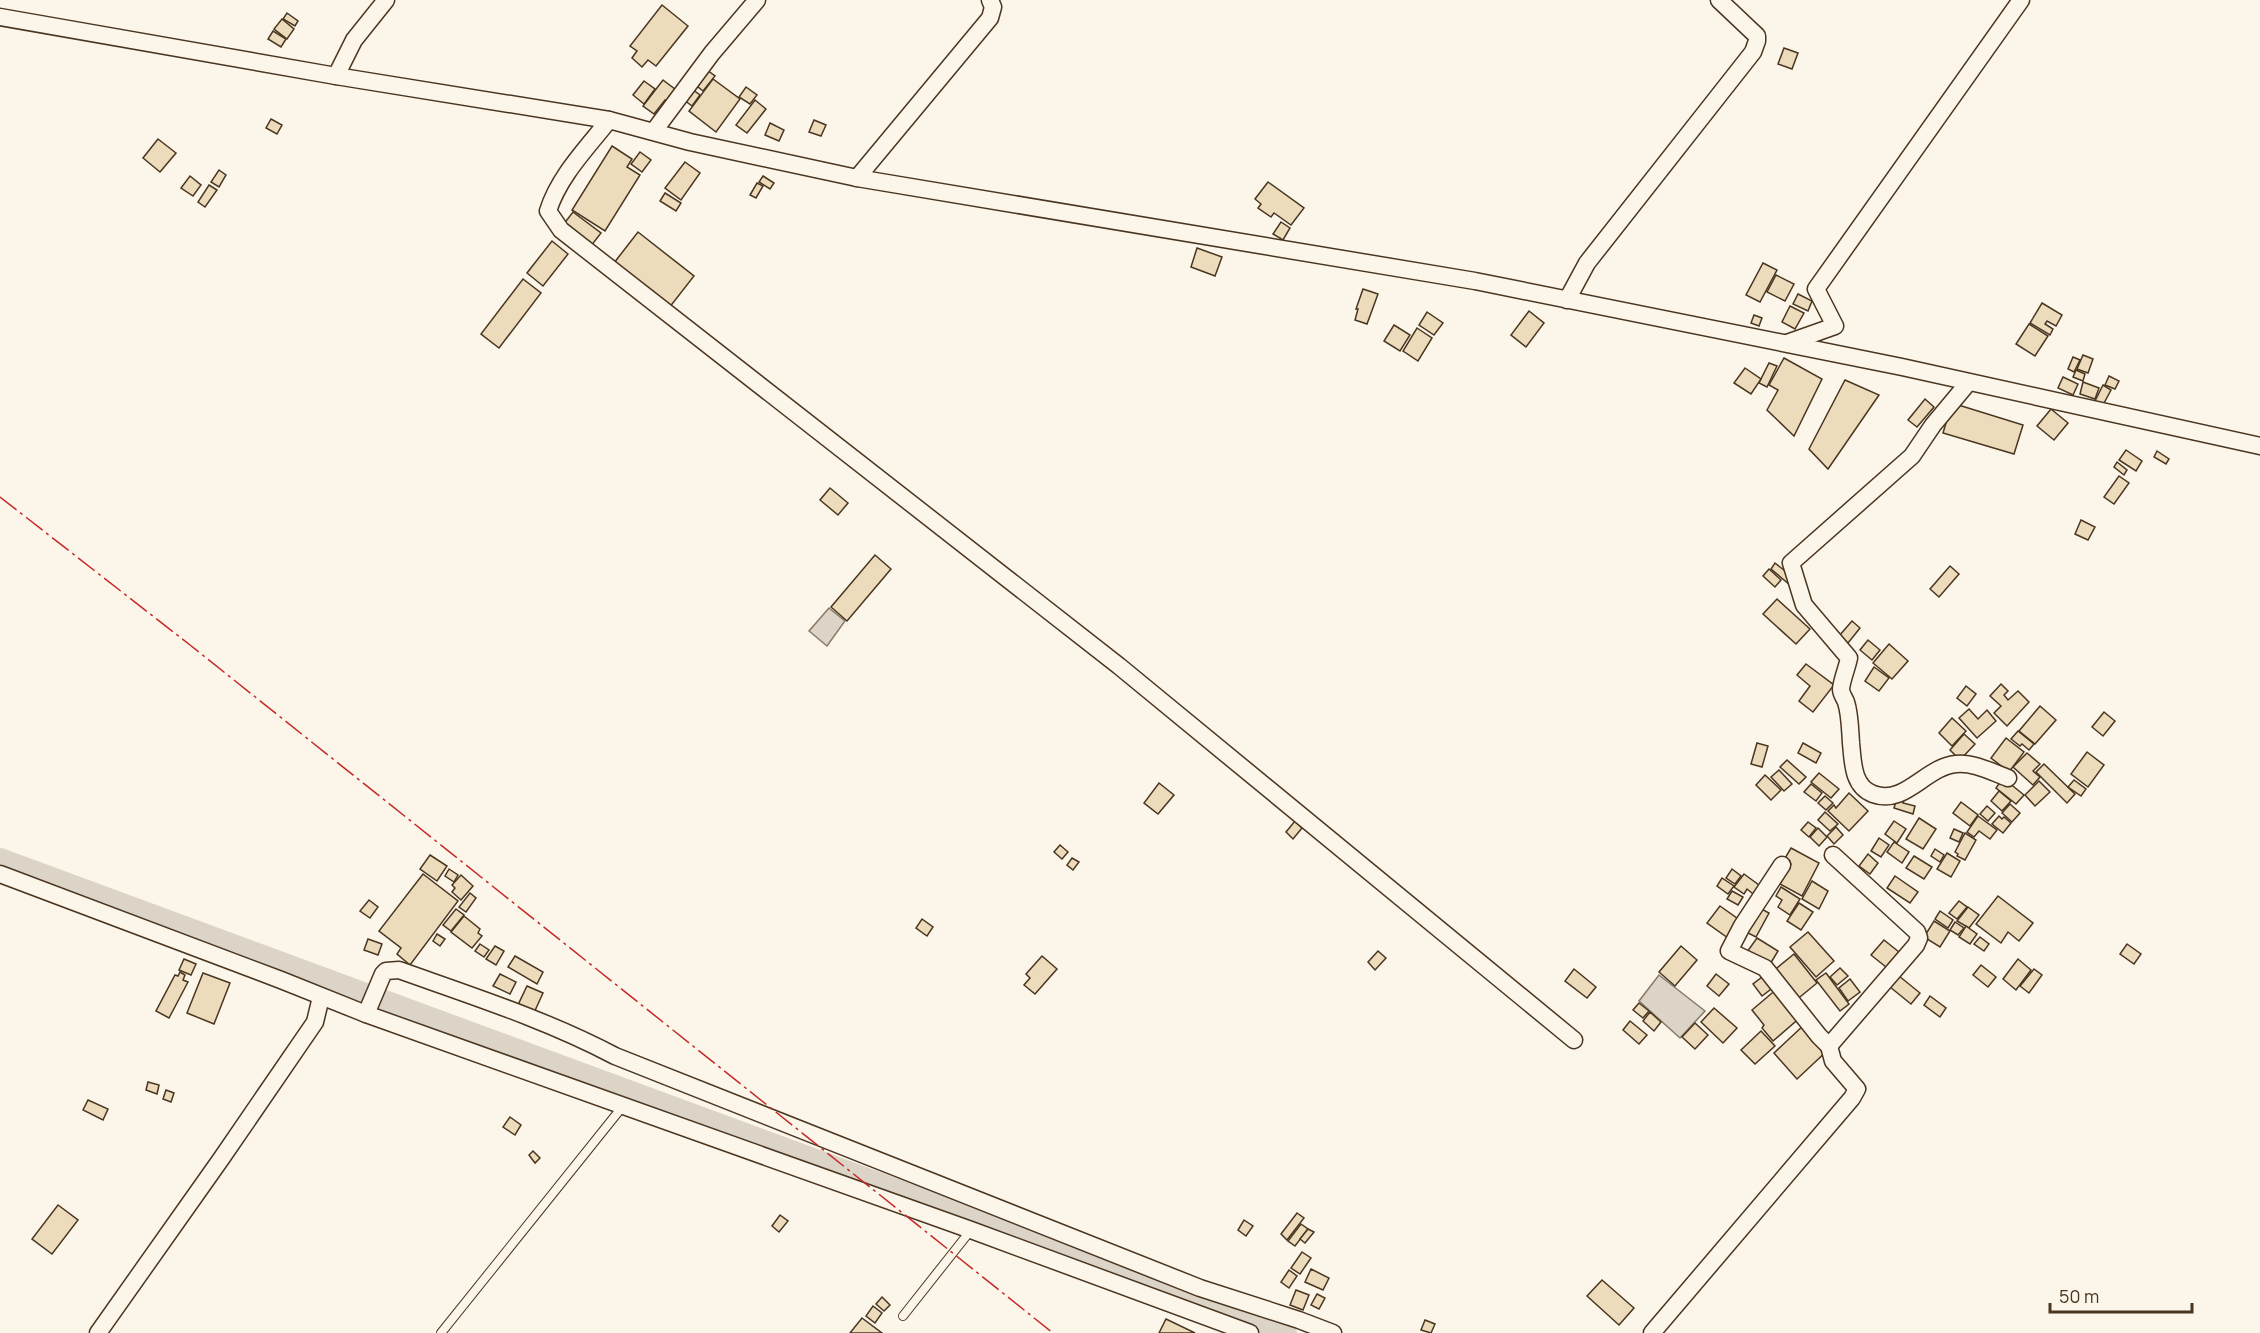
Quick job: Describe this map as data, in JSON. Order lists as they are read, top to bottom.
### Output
{
  "scale_bar": "50 m"
}
